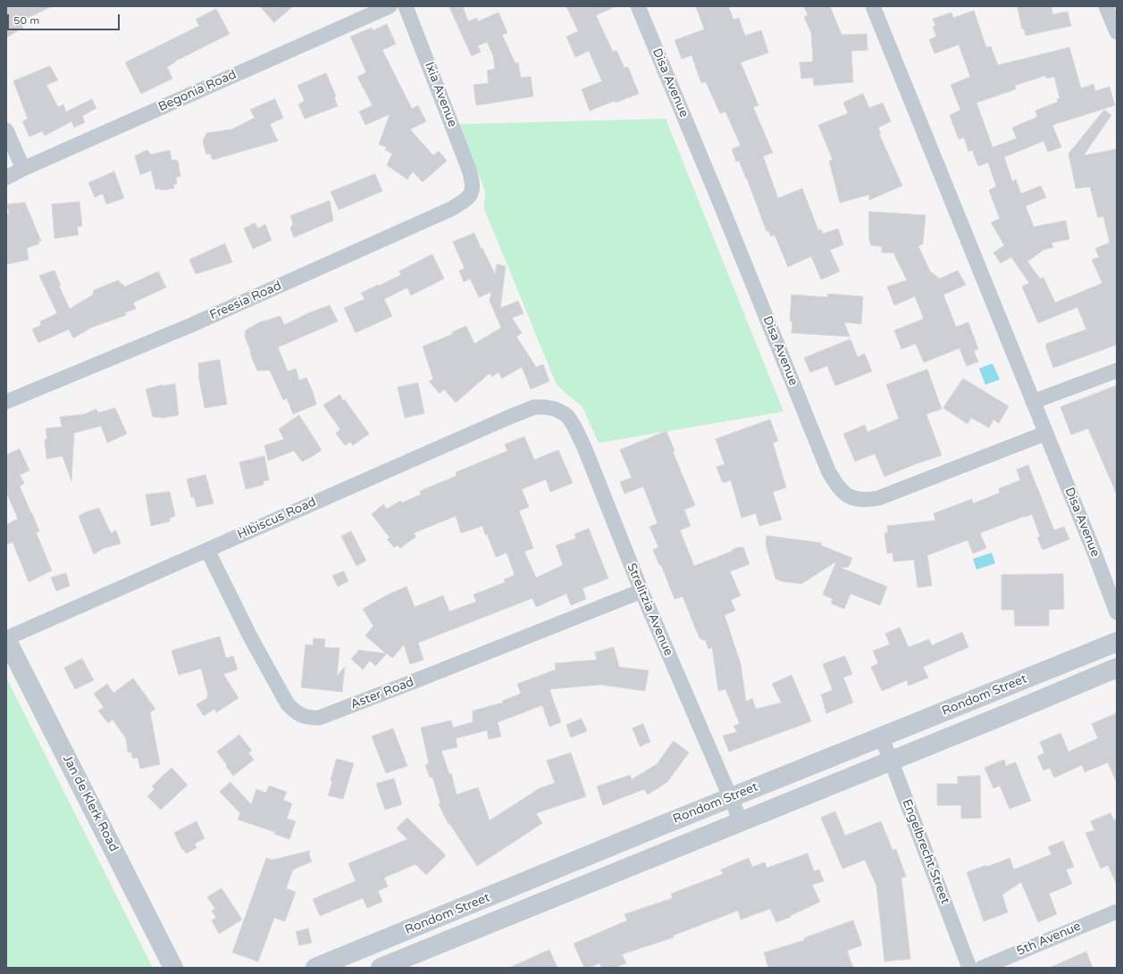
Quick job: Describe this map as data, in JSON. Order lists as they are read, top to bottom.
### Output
{
  "streets": {
    "street": [
      "Disa Avenue",
      "Begonia Road",
      "Ixia Avenue",
      "Freesia Road",
      "Hibiscus Road",
      "Strelitzia Avenue",
      "Aster Road",
      "Rondom Street",
      "Jan de Klerk Road",
      "Engelbrecht Street",
      "5th Avenue"
    ]
  },
  "crossings": [
    ["Ixia Avenue", "Freesia Road"],
    ["Hibiscus Road", "Strelitzia Avenue"],
    ["Hibiscus Road", "Aster Road"],
    ["Hibiscus Road", "Jan de Klerk Road"],
    ["Strelitzia Avenue", "Aster Road"],
    ["Strelitzia Avenue", "Rondom Street"],
    ["Rondom Street", "Engelbrecht Street"]
  ],
  "scale_bar": "50 m"
}
